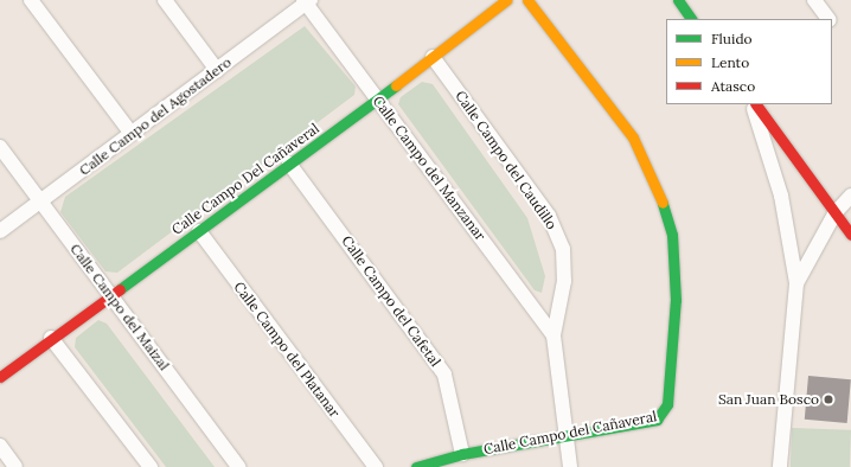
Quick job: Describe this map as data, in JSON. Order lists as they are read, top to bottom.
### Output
{
  "streets": {
    "street": [
      "Calle Campo del Agostadero",
      "Calle Campo del Caudillo",
      "Calle Campo del Manzanar",
      "Calle Campo Del Cañaveral",
      "Calle Campo del Cafetal",
      "Calle Campo del Maizal",
      "Calle Campo del Platanar",
      "Calle Campo del Cañaveral"
    ]
  },
  "crossings": [
    ["Calle Campo del Agostadero", "Calle Campo del Manzanar"],
    ["Calle Campo del Agostadero", "Calle Campo del Maizal"],
    ["Calle Campo del Caudillo", "Calle Campo del Manzanar"],
    ["Calle Campo del Caudillo", "Calle Campo Del Cañaveral"],
    ["Calle Campo del Caudillo", "Calle Campo del Cañaveral"],
    ["Calle Campo del Manzanar", "Calle Campo Del Cañaveral"],
    ["Calle Campo Del Cañaveral", "Calle Campo del Cafetal"],
    ["Calle Campo Del Cañaveral", "Calle Campo del Maizal"],
    ["Calle Campo Del Cañaveral", "Calle Campo del Platanar"],
    ["Calle Campo del Cafetal", "Calle Campo del Cañaveral"]
  ],
  "places": ["San Juan Bosco"],
  "legend": ["Fluido", "Lento", "Atasco"]
}
